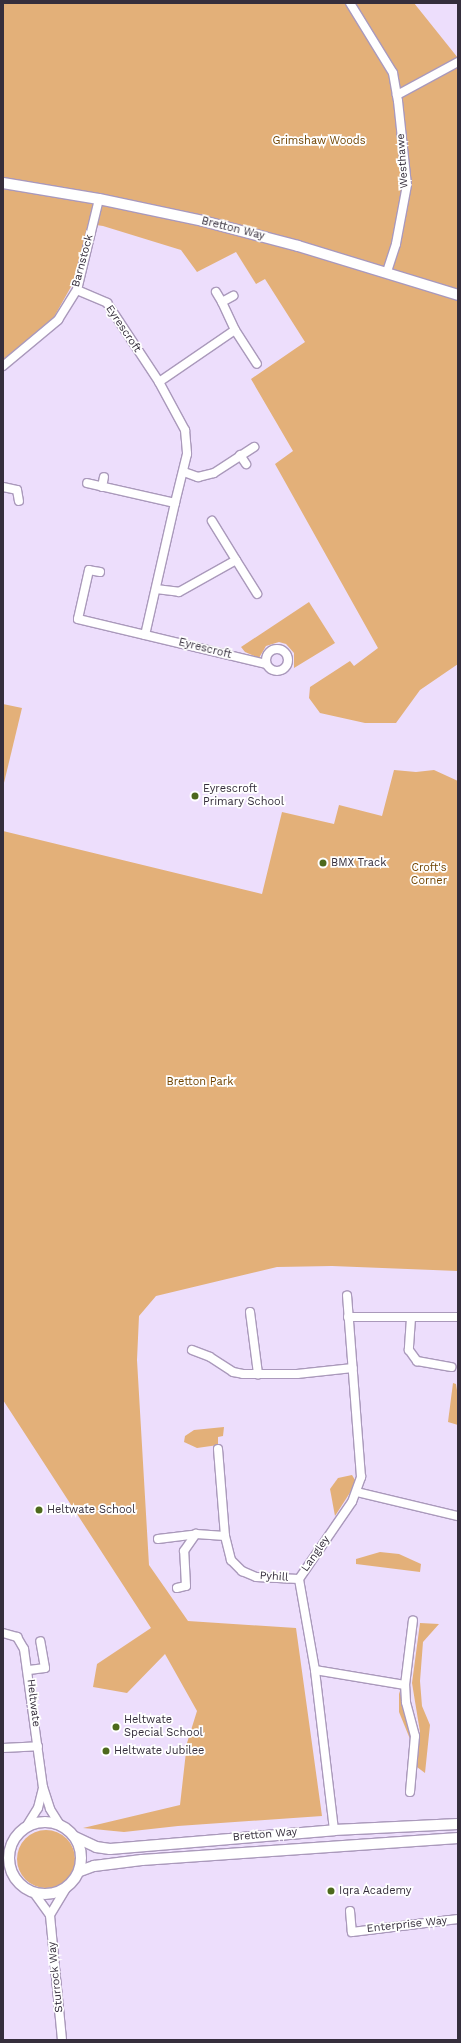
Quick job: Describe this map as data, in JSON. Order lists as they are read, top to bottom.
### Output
{
  "streets": {
    "street": [
      "Westhawe",
      "Bretton Way",
      "Barnstock",
      "Eyrescroft",
      "Langley",
      "Pyhill",
      "Heltwate",
      "Enterprise Way",
      "Sturrock Way"
    ]
  },
  "crossings": [
    ["Westhawe", "Bretton Way"],
    ["Bretton Way", "Barnstock"],
    ["Bretton Way", "Langley"],
    ["Bretton Way", "Heltwate"],
    ["Barnstock", "Eyrescroft"],
    ["Langley", "Pyhill"]
  ],
  "parks": ["Grimshaw Woods", "Croft's Corner", "Bretton Park"],
  "places": [
    "Eyrescroft Primary School",
    "BMX Track",
    "Heltwate School",
    "Heltwate Special School",
    "Heltwate Jubilee",
    "Iqra Academy"
  ]
}
